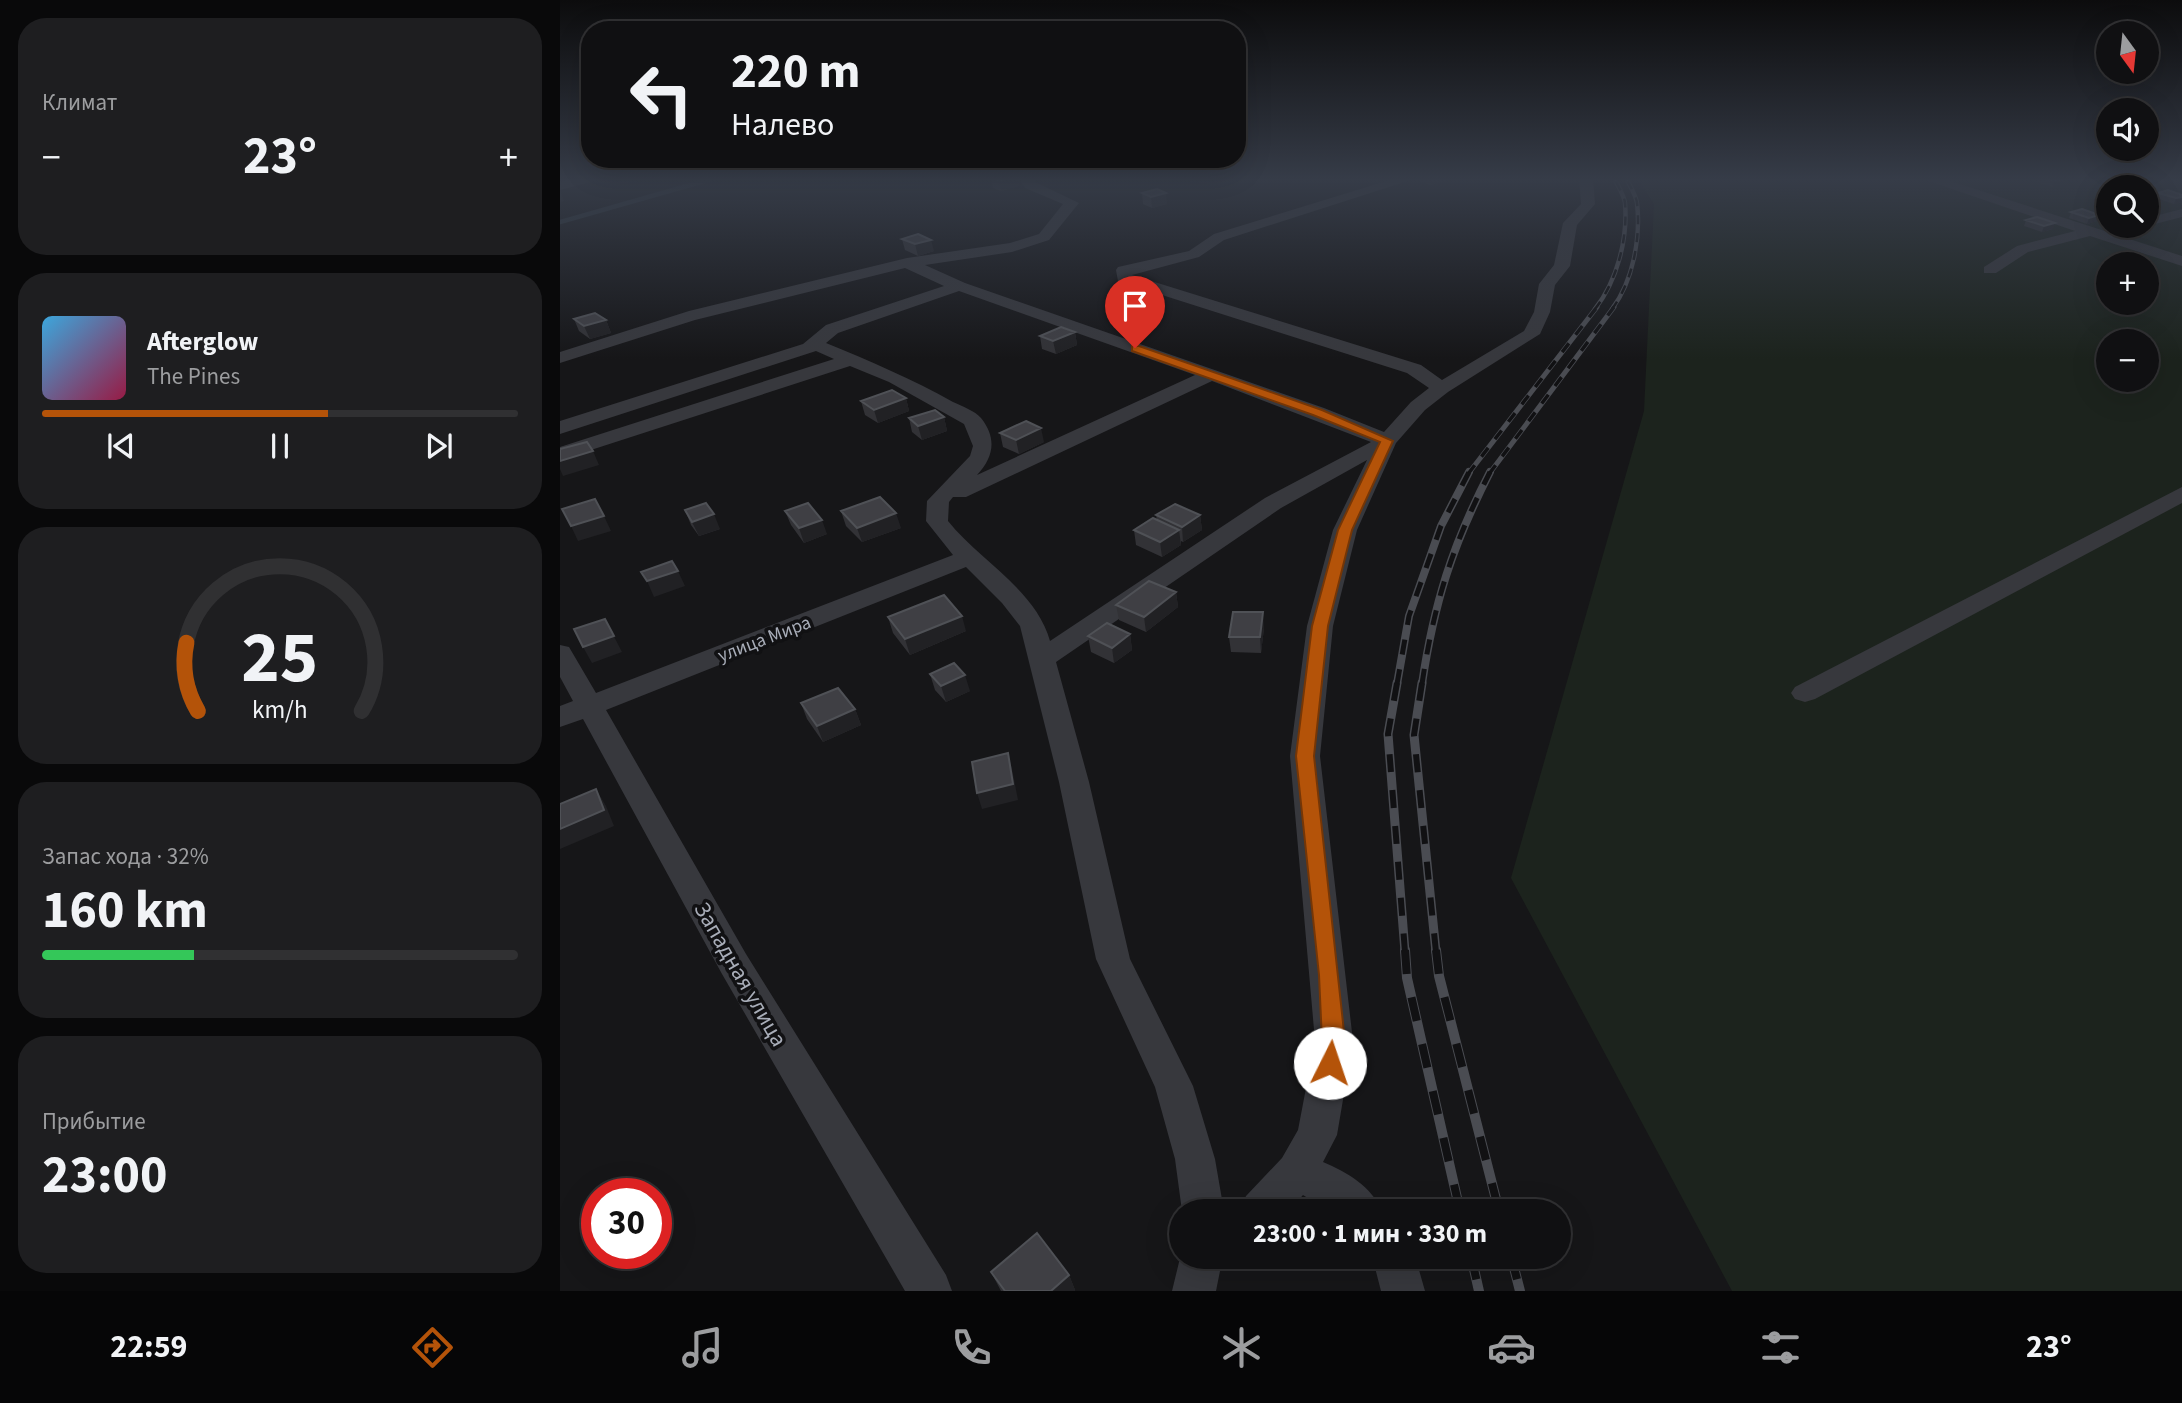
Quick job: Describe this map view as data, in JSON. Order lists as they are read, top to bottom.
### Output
{
  "streets": {
    "street": ["улица Мира", "Западная улица"]
  },
  "crossings": [
    ["улица Мира", "Западная улица"]
  ],
  "north": "bottom",
  "page": {
    "tile": [
      "Климат",
      ["Запас хода · 32%", "160 km"],
      ["Прибытие", "23:00"]
    ],
    "map_buttons": ["+", "−"],
    "turn": ["220 m", "Налево"],
    "heat": ["−", "23°", "+"],
    "song": ["Afterglow", "The Pines"],
    "limit": "30",
    "trip": "23:00 · 1 мин · 330 m",
    "tabs": ["22:59", "23°"],
    "gauge": ["25", "km/h"]
  }
}
